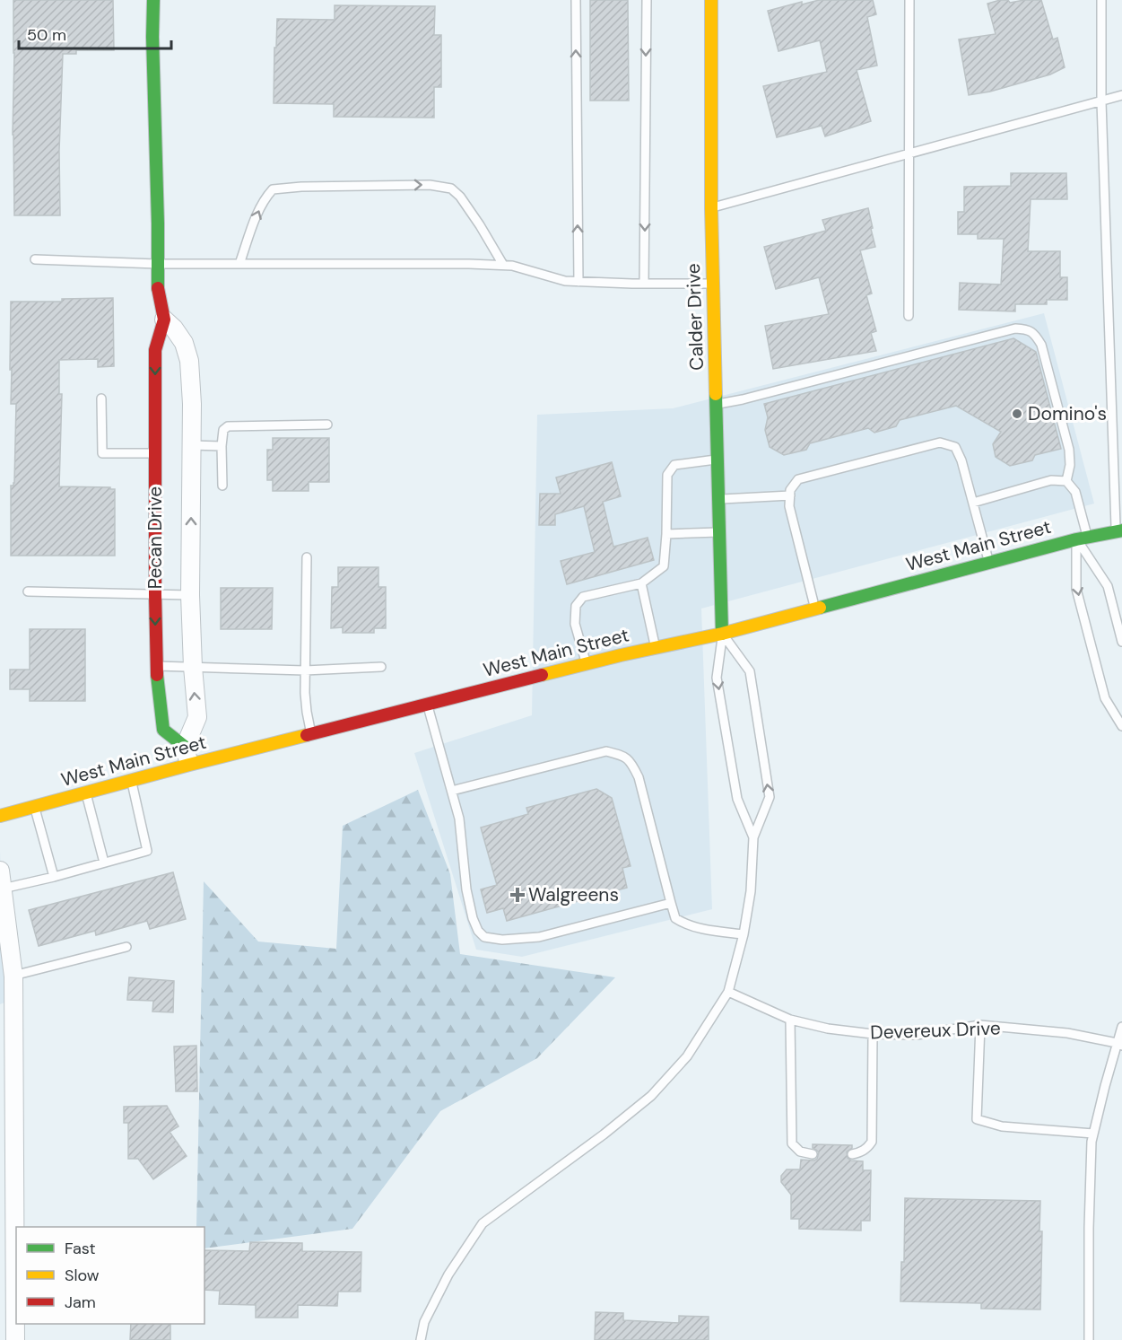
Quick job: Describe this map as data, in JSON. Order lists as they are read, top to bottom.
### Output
{
  "streets": {
    "street": ["Calder Drive", "Pecan Drive", "West Main Street"],
    "lane": ["Devereux Drive"]
  },
  "crossings": [
    ["Calder Drive", "West Main Street"]
  ],
  "places": {
    "other": ["Domino's"],
    "health": ["Walgreens"]
  },
  "legend": ["Fast", "Slow", "Jam"],
  "scale_bar": "50 m"
}
